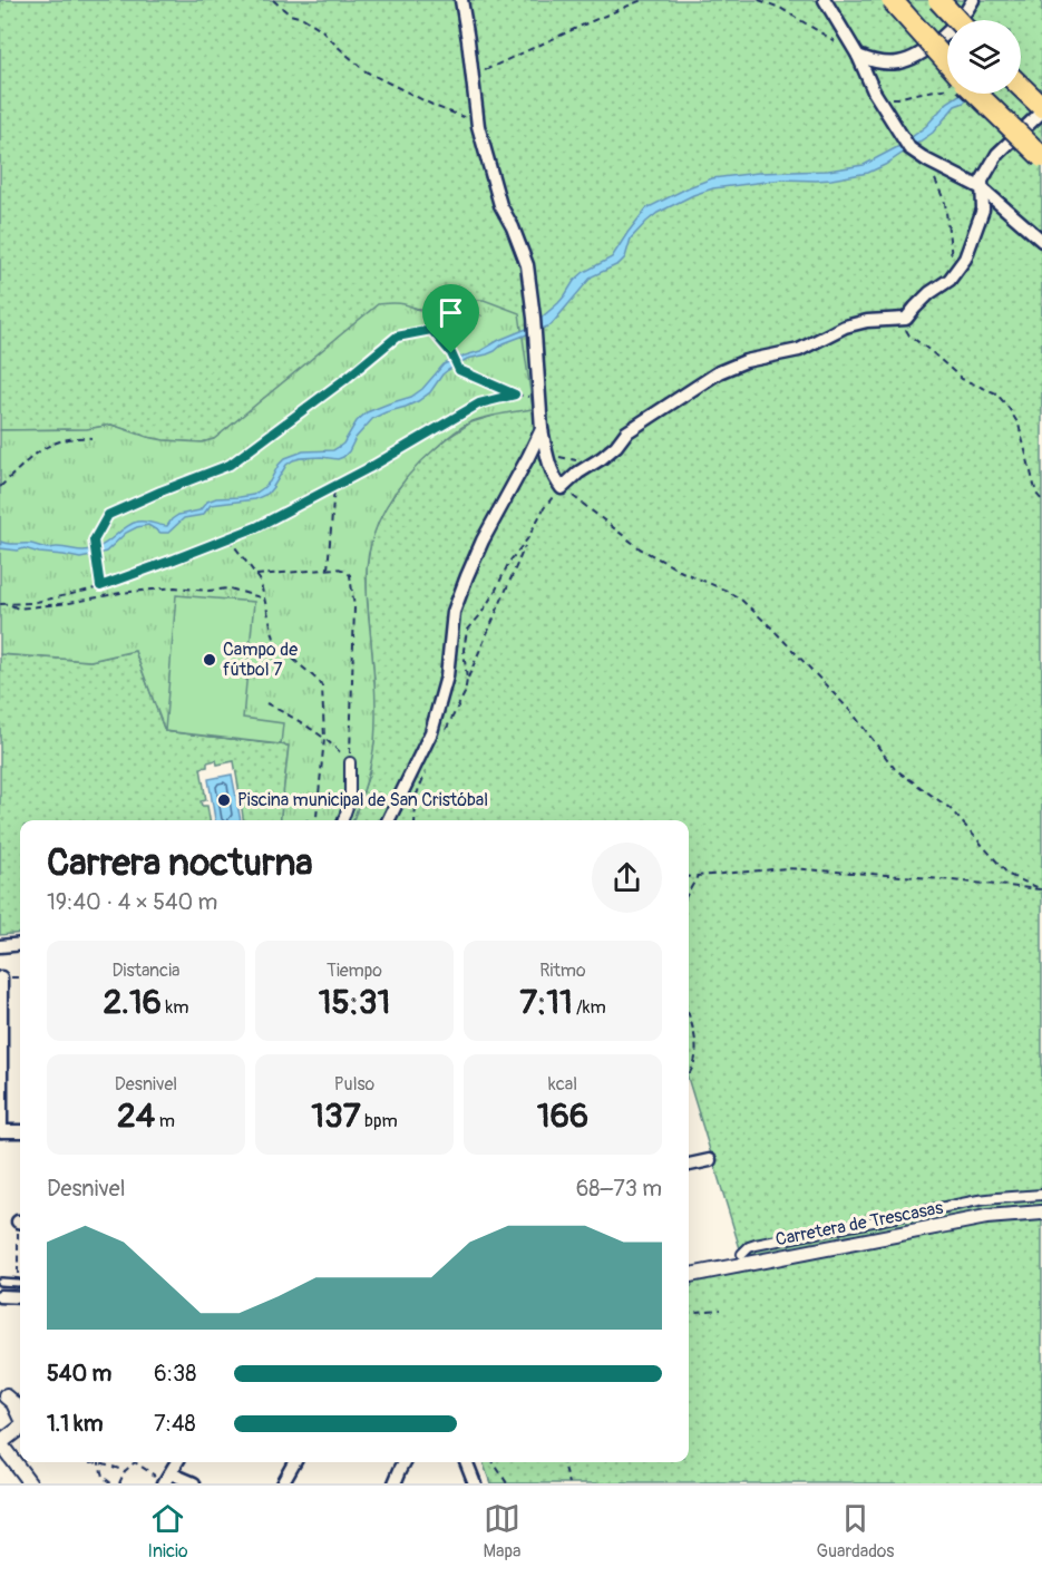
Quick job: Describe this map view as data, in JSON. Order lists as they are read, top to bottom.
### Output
{
  "streets": {
    "street": ["Carretera de Trescasas"]
  },
  "places": ["Campo de fútbol 7", "Piscina municipal de San Cristóbal"],
  "page": {
    "heading": ["Carrera nocturna", "19:40 · 4 × 540 m"],
    "stats": [
      ["Distancia", "2.16 km"],
      ["Tiempo", "15:31"],
      ["Ritmo", "7:11 /km"],
      ["Desnivel", "24 m"],
      ["Pulso", "137 bpm"],
      ["kcal", "166"]
    ],
    "chart": ["Desnivel", "68–73 m"],
    "list": [
      {
        "name": "540 m",
        "note": "6:38"
      },
      {
        "name": "1.1 km",
        "note": "7:48"
      }
    ],
    "tabs": ["Inicio", "Mapa", "Guardados"]
  }
}
